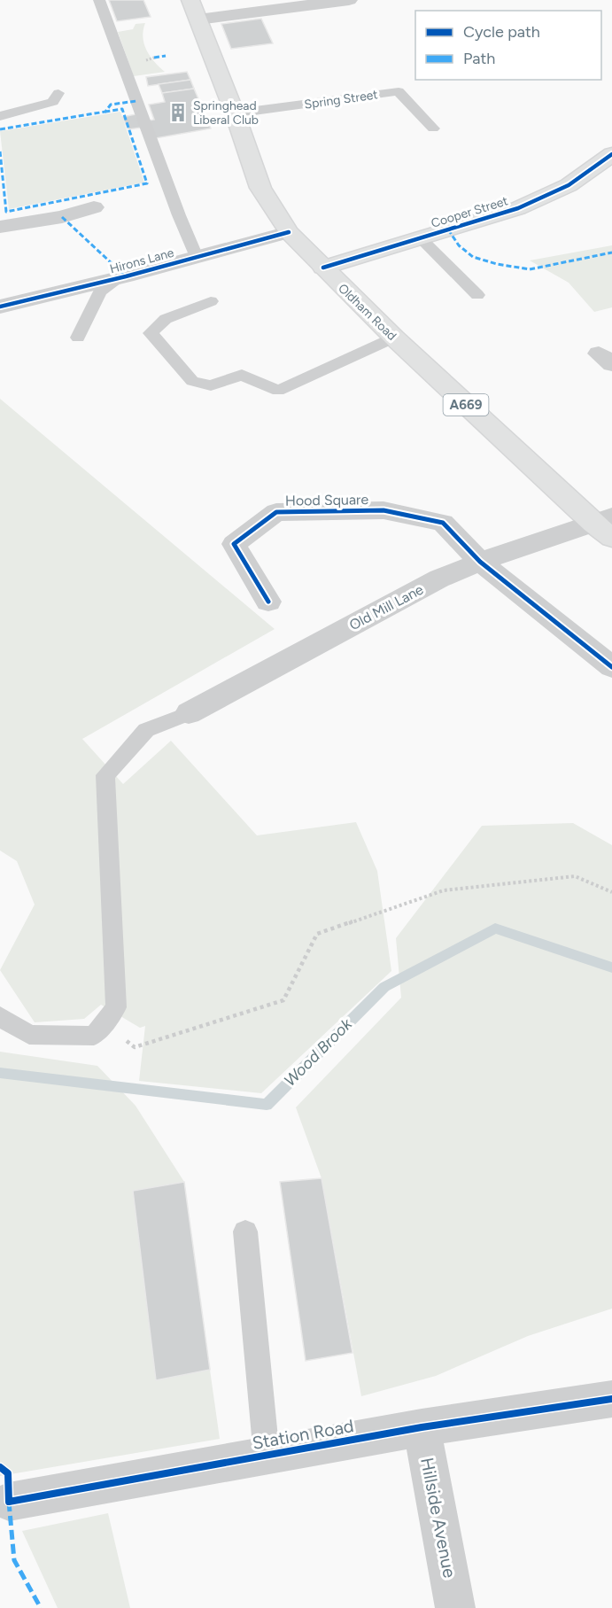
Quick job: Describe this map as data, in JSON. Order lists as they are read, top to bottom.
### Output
{
  "streets": {
    "main road": ["Cooper Street", "Oldham Road", "A669"],
    "street": [
      "Hirons Lane",
      "Hood Square",
      "Old Mill Lane",
      "Station Road",
      "Hillside Avenue"
    ],
    "lane": ["Spring Street"]
  },
  "crossings": [
    ["Spring Street", "Oldham Road"],
    ["Cooper Street", "Oldham Road"],
    ["Hirons Lane", "Oldham Road"],
    ["Oldham Road", "Old Mill Lane"],
    ["Hood Square", "Old Mill Lane"],
    ["Station Road", "Hillside Avenue"]
  ],
  "water": ["Wood Brook"],
  "places": {
    "building": ["Springhead Liberal Club"]
  },
  "legend": ["Cycle path", "Path"]
}
